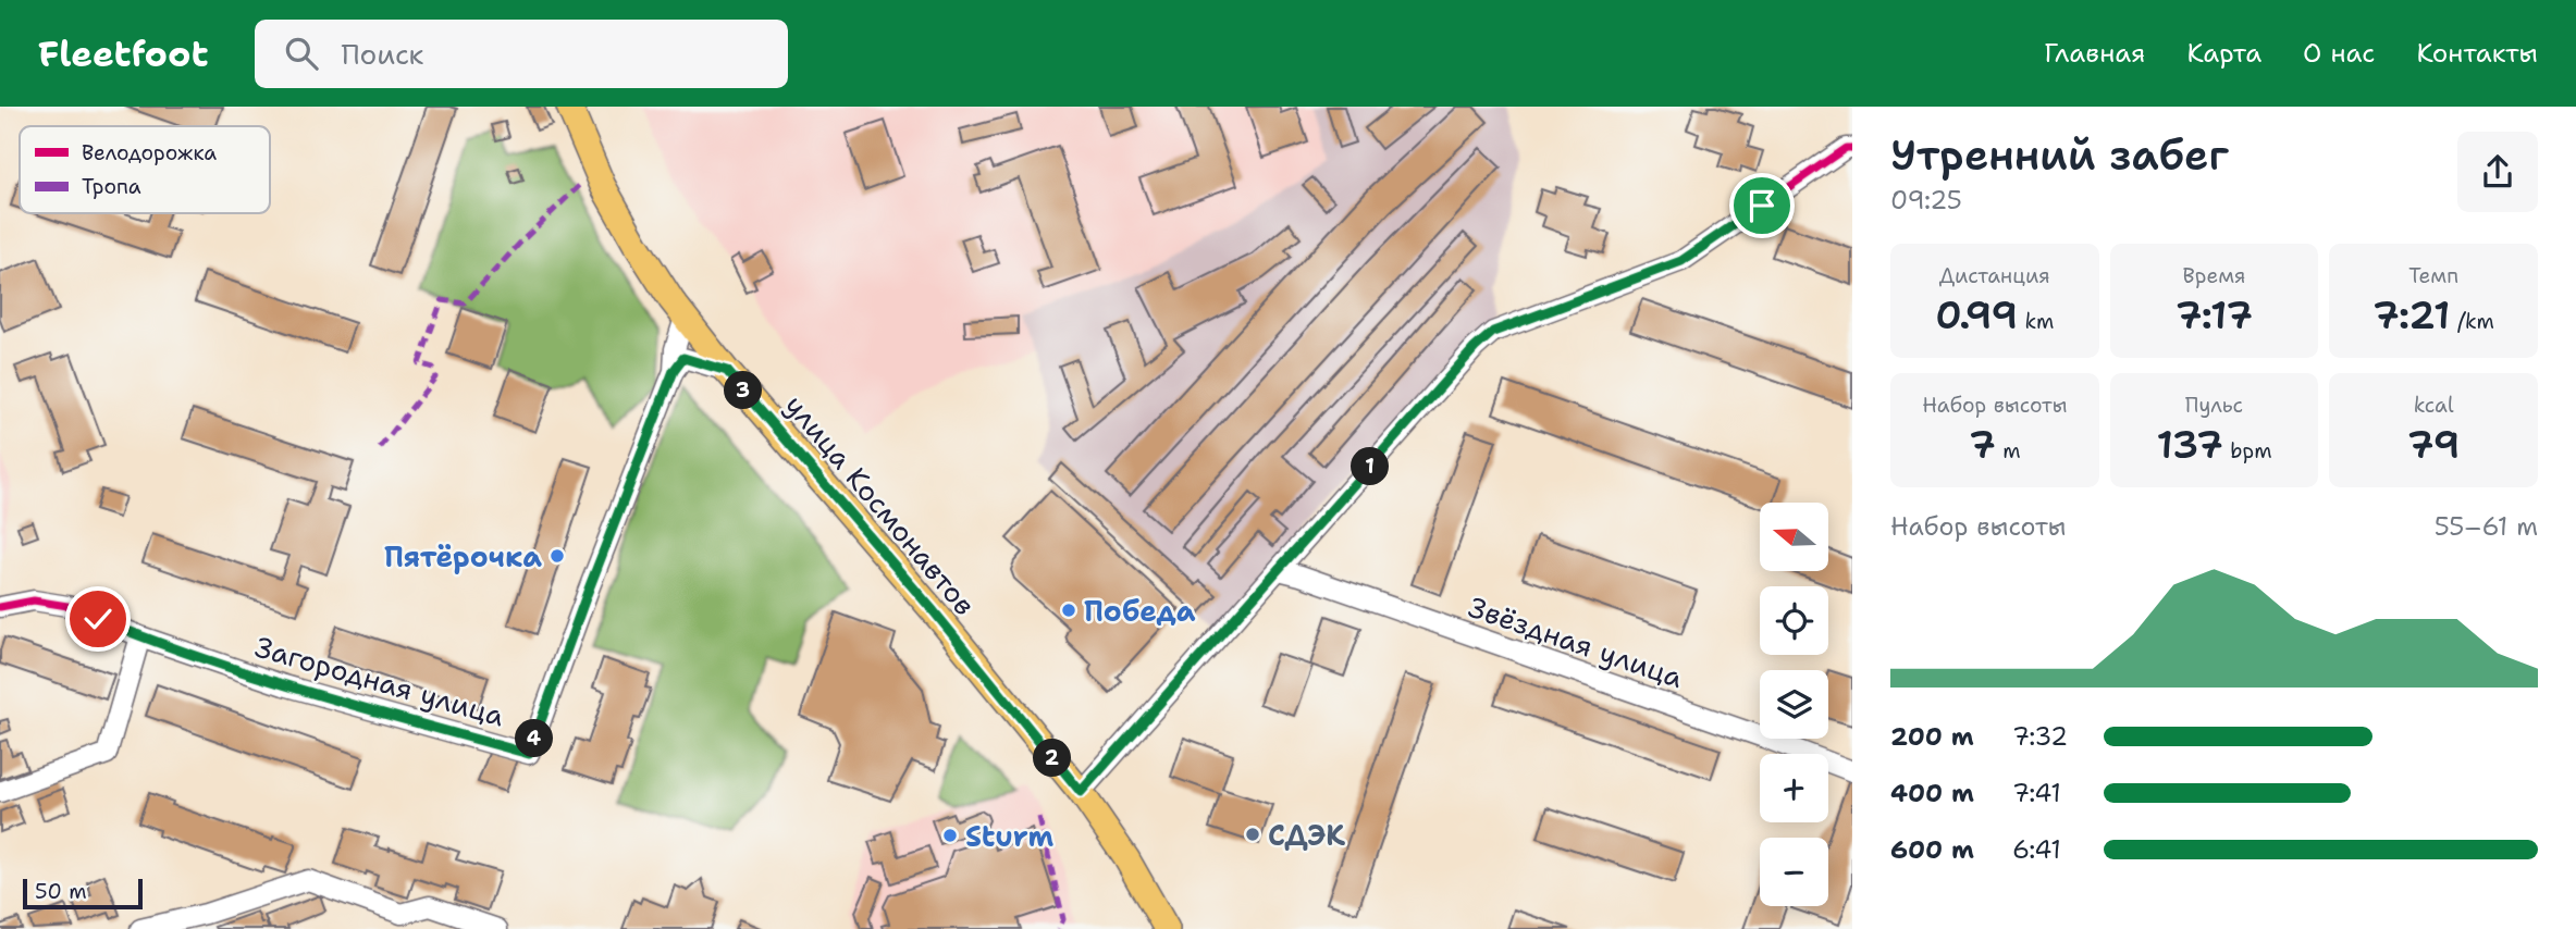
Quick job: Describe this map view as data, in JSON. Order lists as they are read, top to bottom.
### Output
{
  "streets": {
    "main road": ["улица Космонавтов"],
    "street": ["Звёздная улица", "Загородная улица"]
  },
  "crossings": [
    ["улица Космонавтов", "Загородная улица"]
  ],
  "places": [
    "Пятёрочка",
    "Победа",
    "СДЭК",
    "Sturm"
  ],
  "legend": ["Велодорожка", "Тропа"],
  "scale_bar": "50 m",
  "north": "left",
  "page": {
    "header": "Fleetfoot",
    "search": "Поиск",
    "nav": [
      "Главная",
      "Карта",
      "О нас",
      "Контакты"
    ],
    "heading": ["Утренний забег", "09:25"],
    "stats": [
      ["Дистанция", "0.99 km"],
      ["Время", "7:17"],
      ["Темп", "7:21 /km"],
      ["Набор высоты", "7 m"],
      ["Пульс", "137 bpm"],
      ["kcal", "79"]
    ],
    "pins": [
      "3",
      "1",
      "4",
      "2"
    ],
    "chart": ["Набор высоты", "55–61 m"],
    "map_buttons": ["+", "−"],
    "list": [
      {
        "name": "200 m",
        "note": "7:32"
      },
      {
        "name": "400 m",
        "note": "7:41"
      },
      {
        "name": "600 m",
        "note": "6:41"
      }
    ],
    "scale": "50 m"
  }
}
